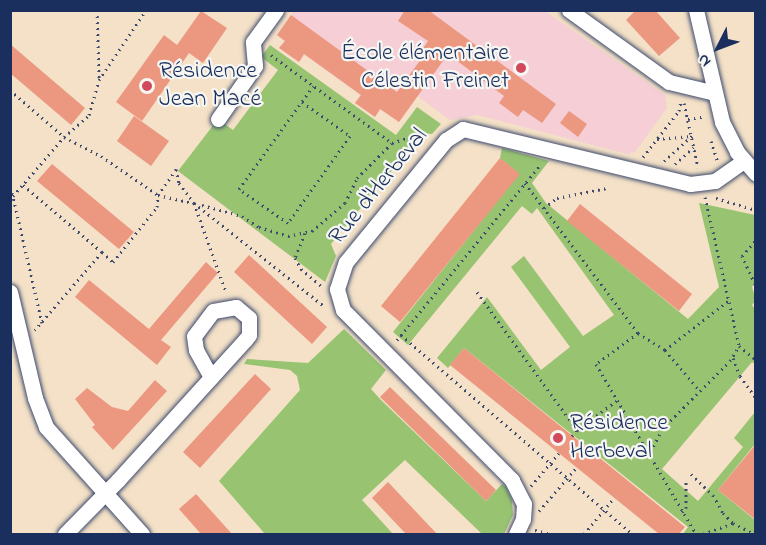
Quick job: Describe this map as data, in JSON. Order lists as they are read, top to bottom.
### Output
{
  "streets": {
    "street": ["Rue d'Herbeval"]
  },
  "places": ["École élémentaire Célestin Freinet", "Résidence Jean Macé", "Résidence Herbeval"],
  "north": "bottom left"
}
